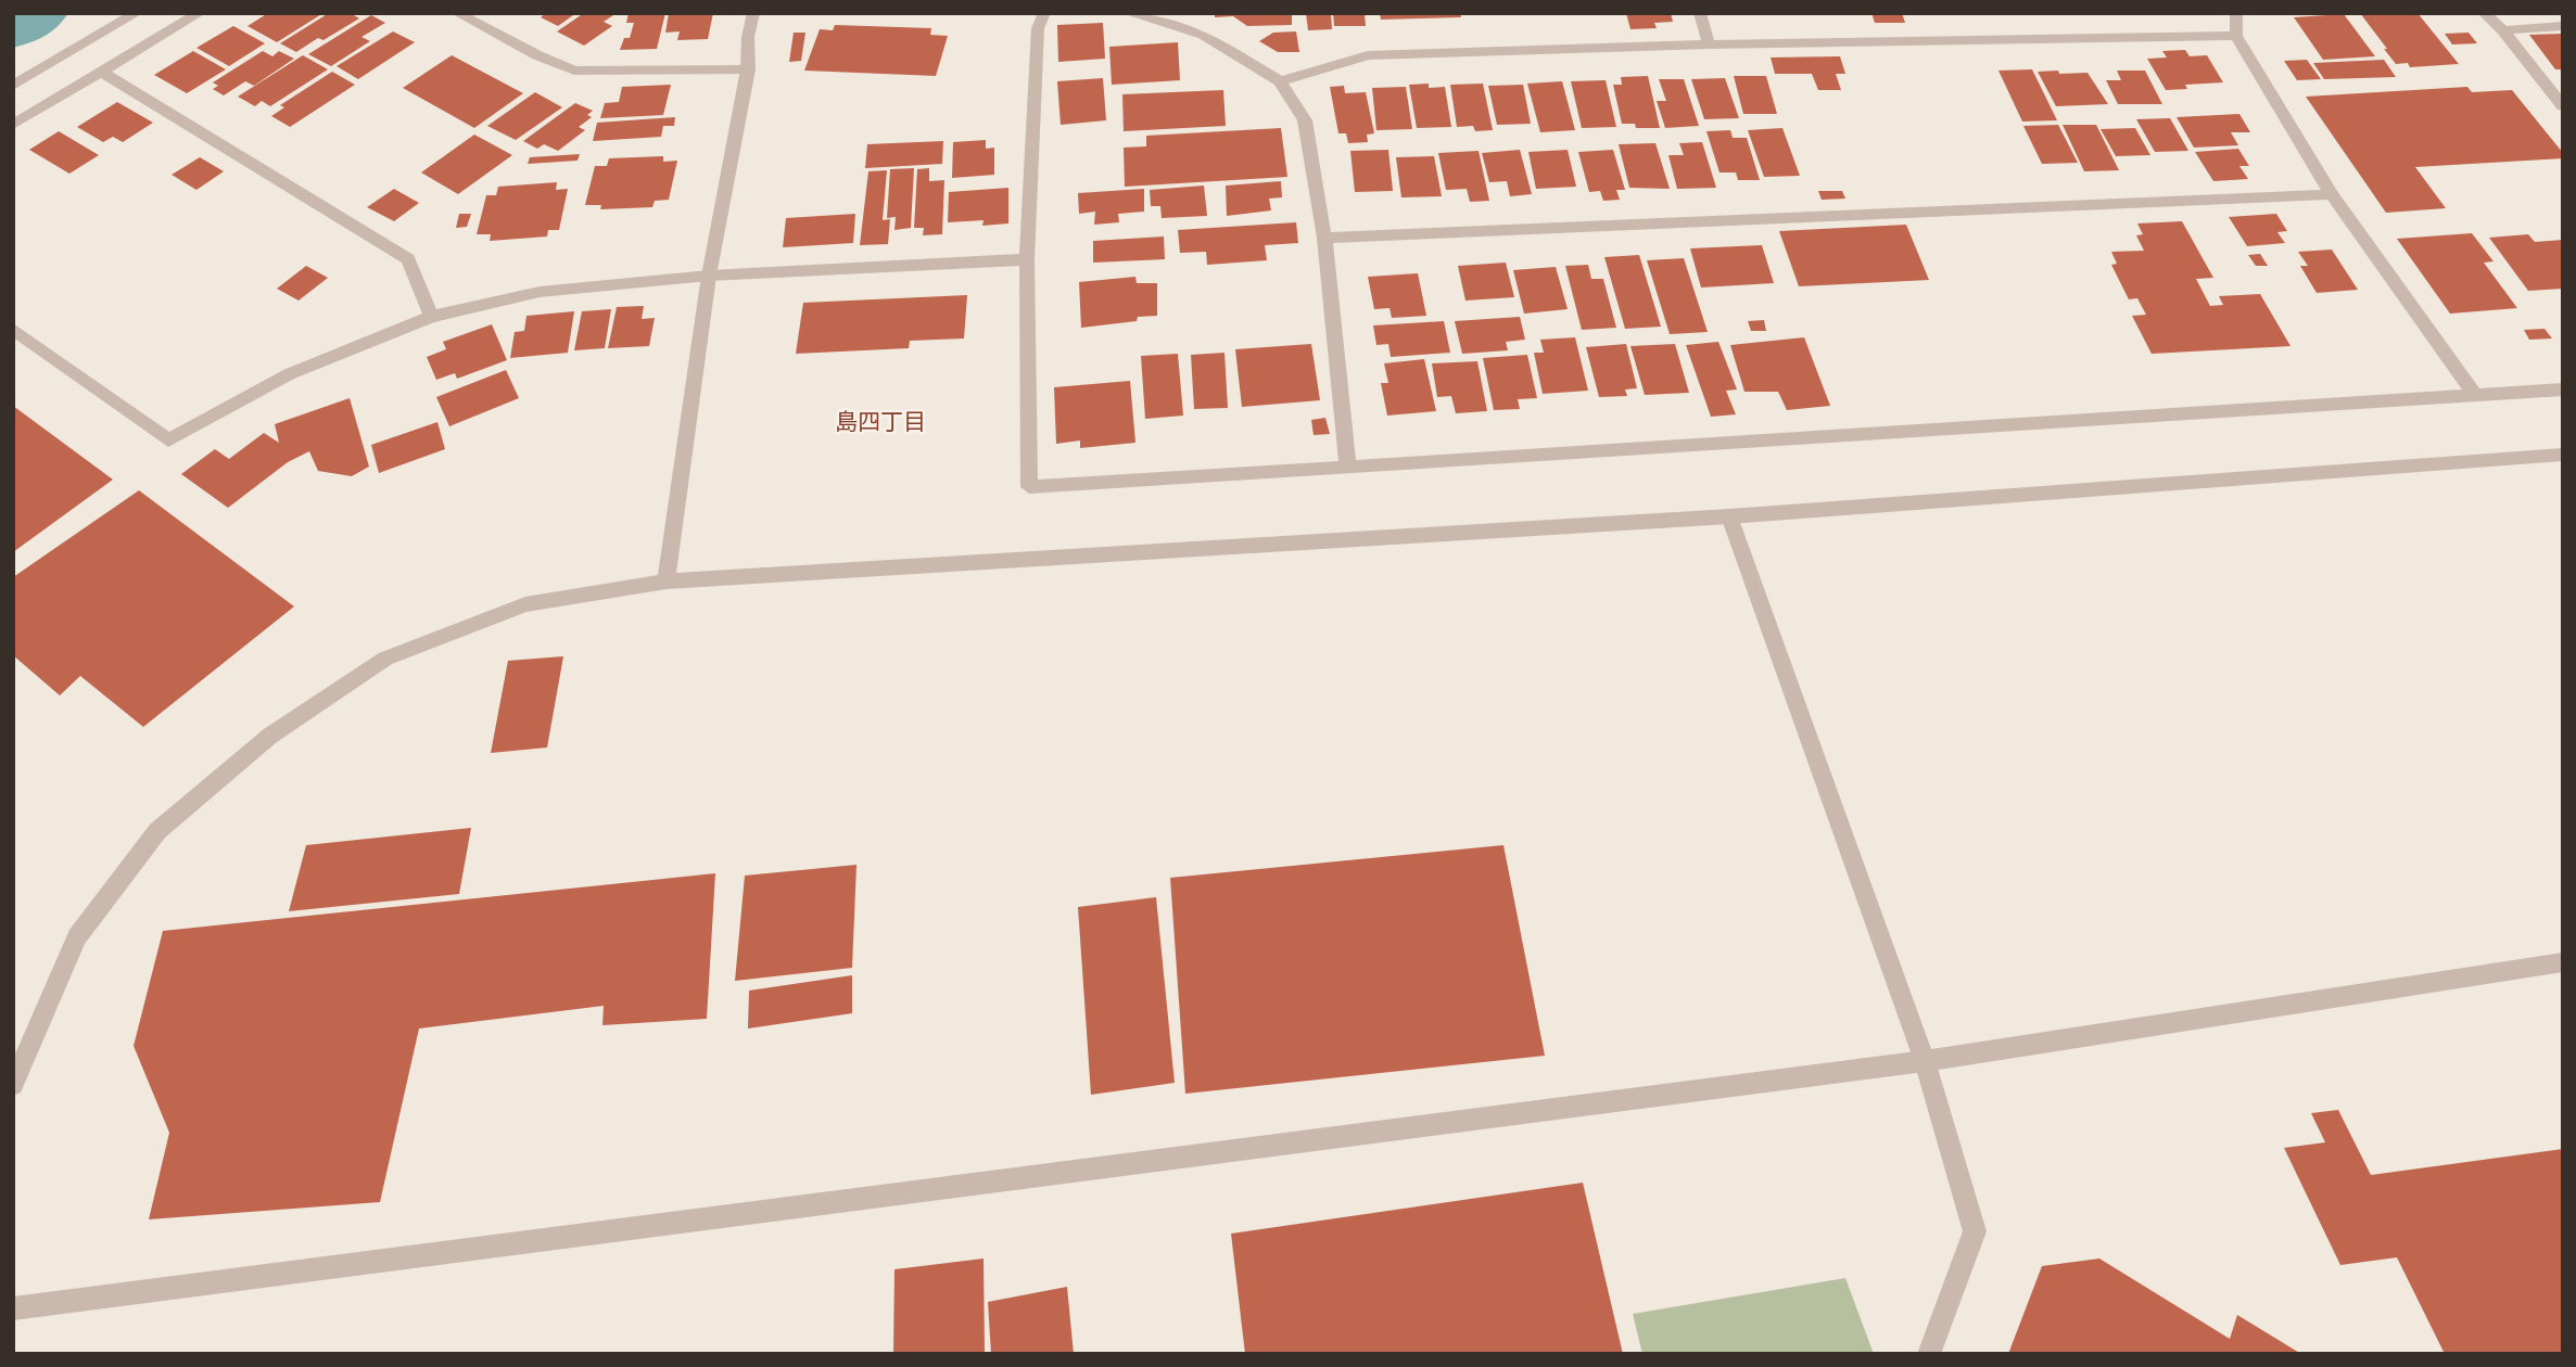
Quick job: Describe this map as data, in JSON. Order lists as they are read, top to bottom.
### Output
{
  "districts": ["島四丁目"]
}
